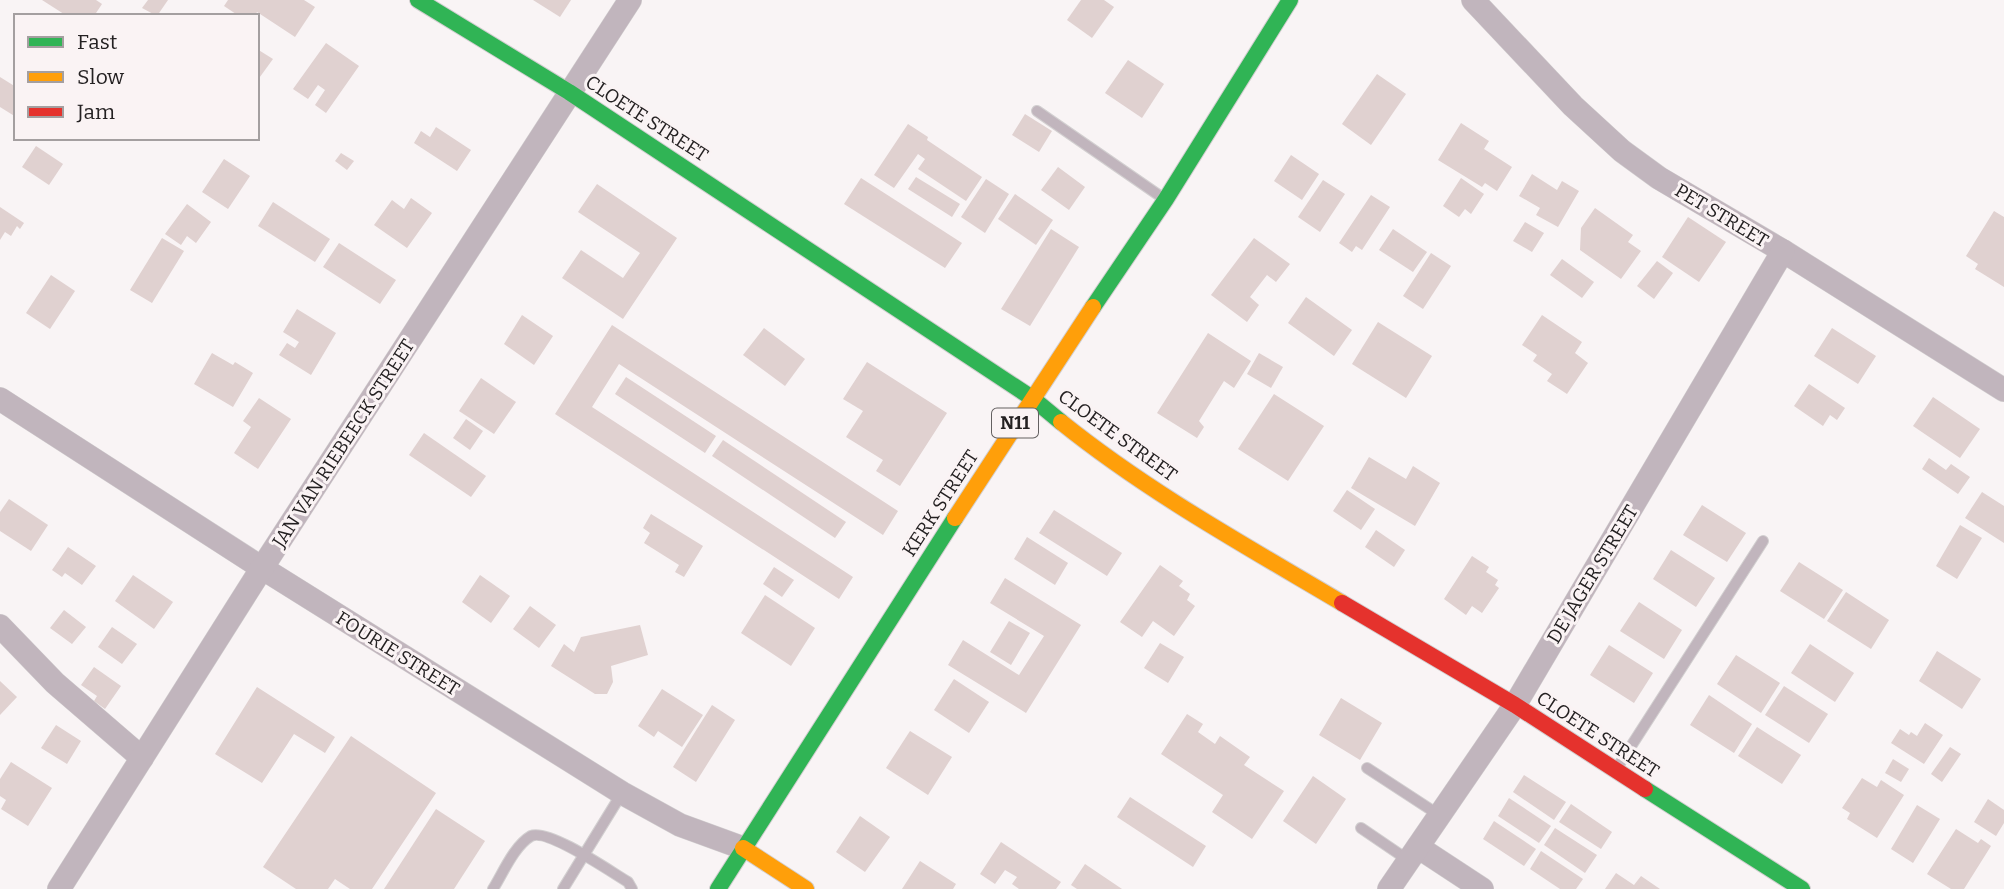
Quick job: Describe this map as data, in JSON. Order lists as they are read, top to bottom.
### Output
{
  "streets": {
    "main road": [
      "CLOETE STREET",
      "N11",
      "KERK STREET",
      "FOURIE STREET"
    ],
    "street": ["PET STREET", "JAN VAN RIEBEECK STREET", "DE JAGER STREET"]
  },
  "crossings": [
    ["CLOETE STREET", "JAN VAN RIEBEECK STREET"],
    ["CLOETE STREET", "KERK STREET"],
    ["CLOETE STREET", "DE JAGER STREET"],
    ["PET STREET", "DE JAGER STREET"],
    ["JAN VAN RIEBEECK STREET", "FOURIE STREET"],
    ["KERK STREET", "FOURIE STREET"]
  ],
  "legend": ["Fast", "Slow", "Jam"]
}
